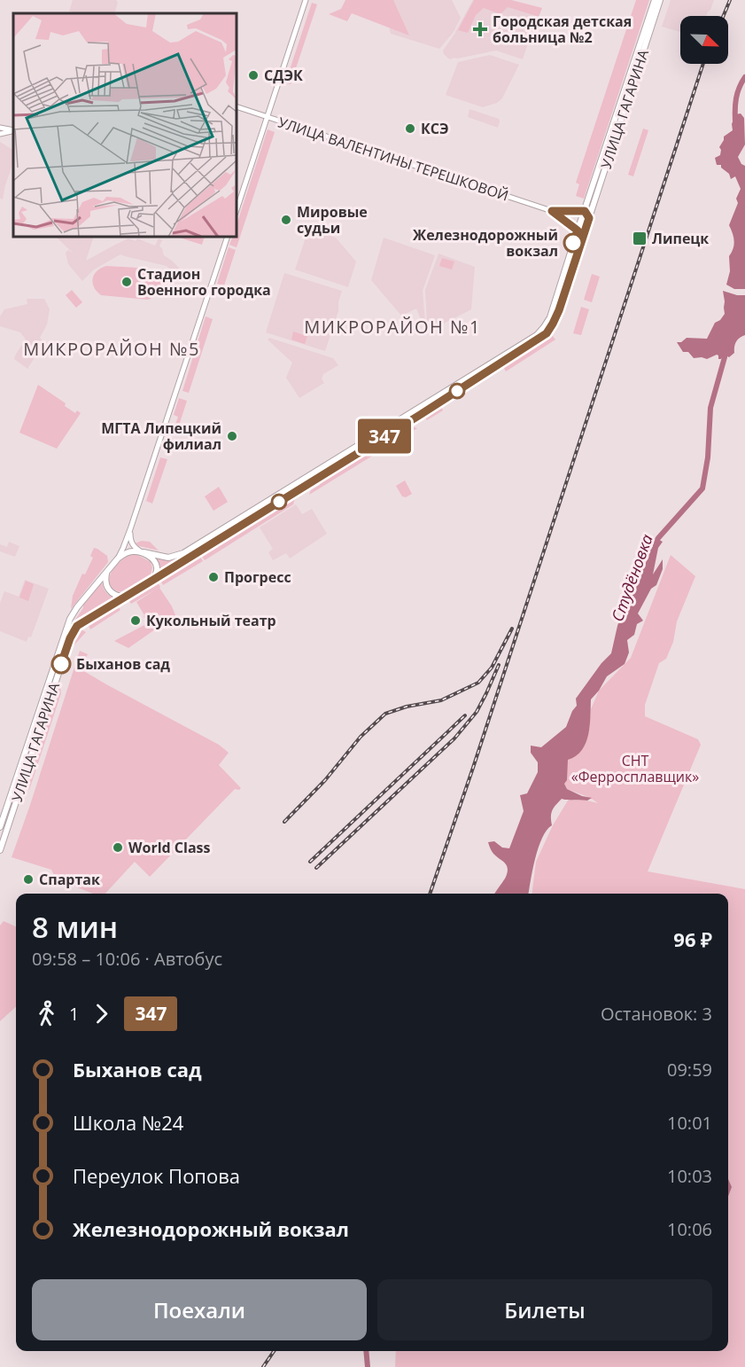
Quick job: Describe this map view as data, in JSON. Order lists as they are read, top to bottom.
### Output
{
  "streets": {
    "main road": ["УЛИЦА ГАГАРИНА", "УЛИЦА ВАЛЕНТИНЫ ТЕРЕШКОВОЙ"]
  },
  "districts": ["МИКРОРАЙОН №1", "МИКРОРАЙОН №5"],
  "water": ["Студёновка"],
  "parks": ["СНТ «Ферросплавщик»"],
  "places": {
    "health": ["Городская детская больница №2"],
    "other": [
      "СДЭК",
      "КСЭ",
      "Мировые судьи",
      "Железнодорожный вокзал",
      "Стадион Военного городка",
      "МГТА Липецкий филиал",
      "Прогресс",
      "Кукольный театр",
      "Быханов сад",
      "World Class",
      "Спартак"
    ],
    "transit": ["Липецк"]
  },
  "lines": ["bus line 347"],
  "north": "bottom right",
  "page": {
    "on_map": "347",
    "heading": ["8 мин", "09:58 – 10:06 · Автобус", "96 ₽"],
    "legs": ["1", "347", "Остановок: 3"],
    "list": [
      {
        "name": "Быханов сад",
        "value": "09:59"
      },
      {
        "name": "Школа №24",
        "value": "10:01"
      },
      {
        "name": "Переулок Попова",
        "value": "10:03"
      },
      {
        "name": "Железнодорожный вокзал",
        "value": "10:06"
      }
    ],
    "buttons": ["Поехали", "Билеты"]
  }
}
